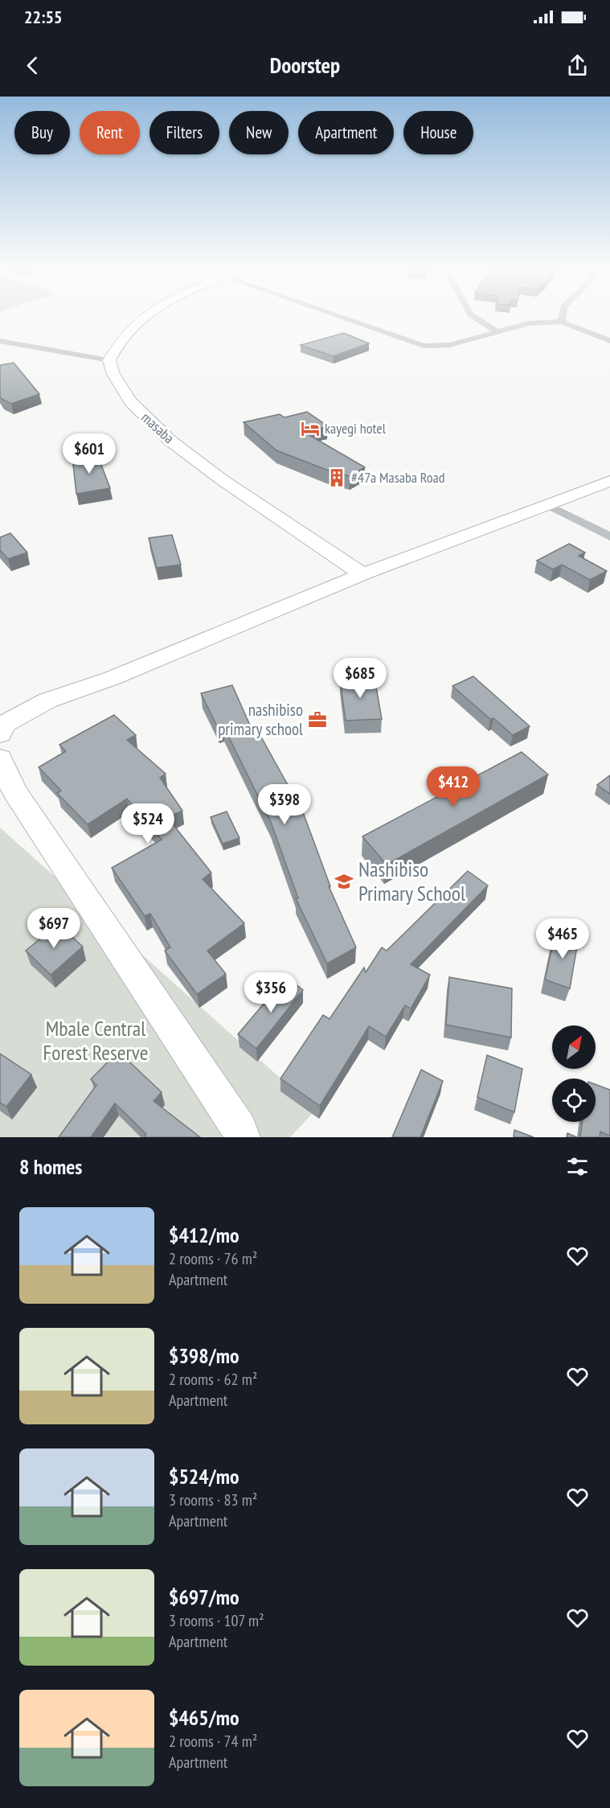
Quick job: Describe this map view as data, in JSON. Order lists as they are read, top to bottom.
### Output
{
  "streets": {
    "street": ["masaba"]
  },
  "parks": ["Mbale Central Forest Reserve"],
  "places": {
    "hotel": ["kayegi hotel"],
    "building": ["#47a Masaba Road"],
    "office": ["nashibiso primary school"],
    "school or university": ["Nashibiso Primary School"]
  },
  "north": "top right",
  "page": {
    "status": "22:55",
    "header": "Doorstep",
    "chip": [
      "Buy",
      "Rent",
      "Filters",
      "New",
      "Apartment",
      "House"
    ],
    "price": [
      "$601",
      "$685",
      "$412",
      "$398",
      "$524",
      "$697",
      "$465",
      "$356"
    ],
    "heading": "8 homes",
    "list": [
      {
        "name": "$412/mo",
        "note": "2 rooms · 76 m² · Apartment"
      },
      {
        "name": "$398/mo",
        "note": "2 rooms · 62 m² · Apartment"
      },
      {
        "name": "$524/mo",
        "note": "3 rooms · 83 m² · Apartment"
      },
      {
        "name": "$697/mo",
        "note": "3 rooms · 107 m² · Apartment"
      },
      {
        "name": "$465/mo",
        "note": "2 rooms · 74 m² · Apartment"
      }
    ]
  }
}
